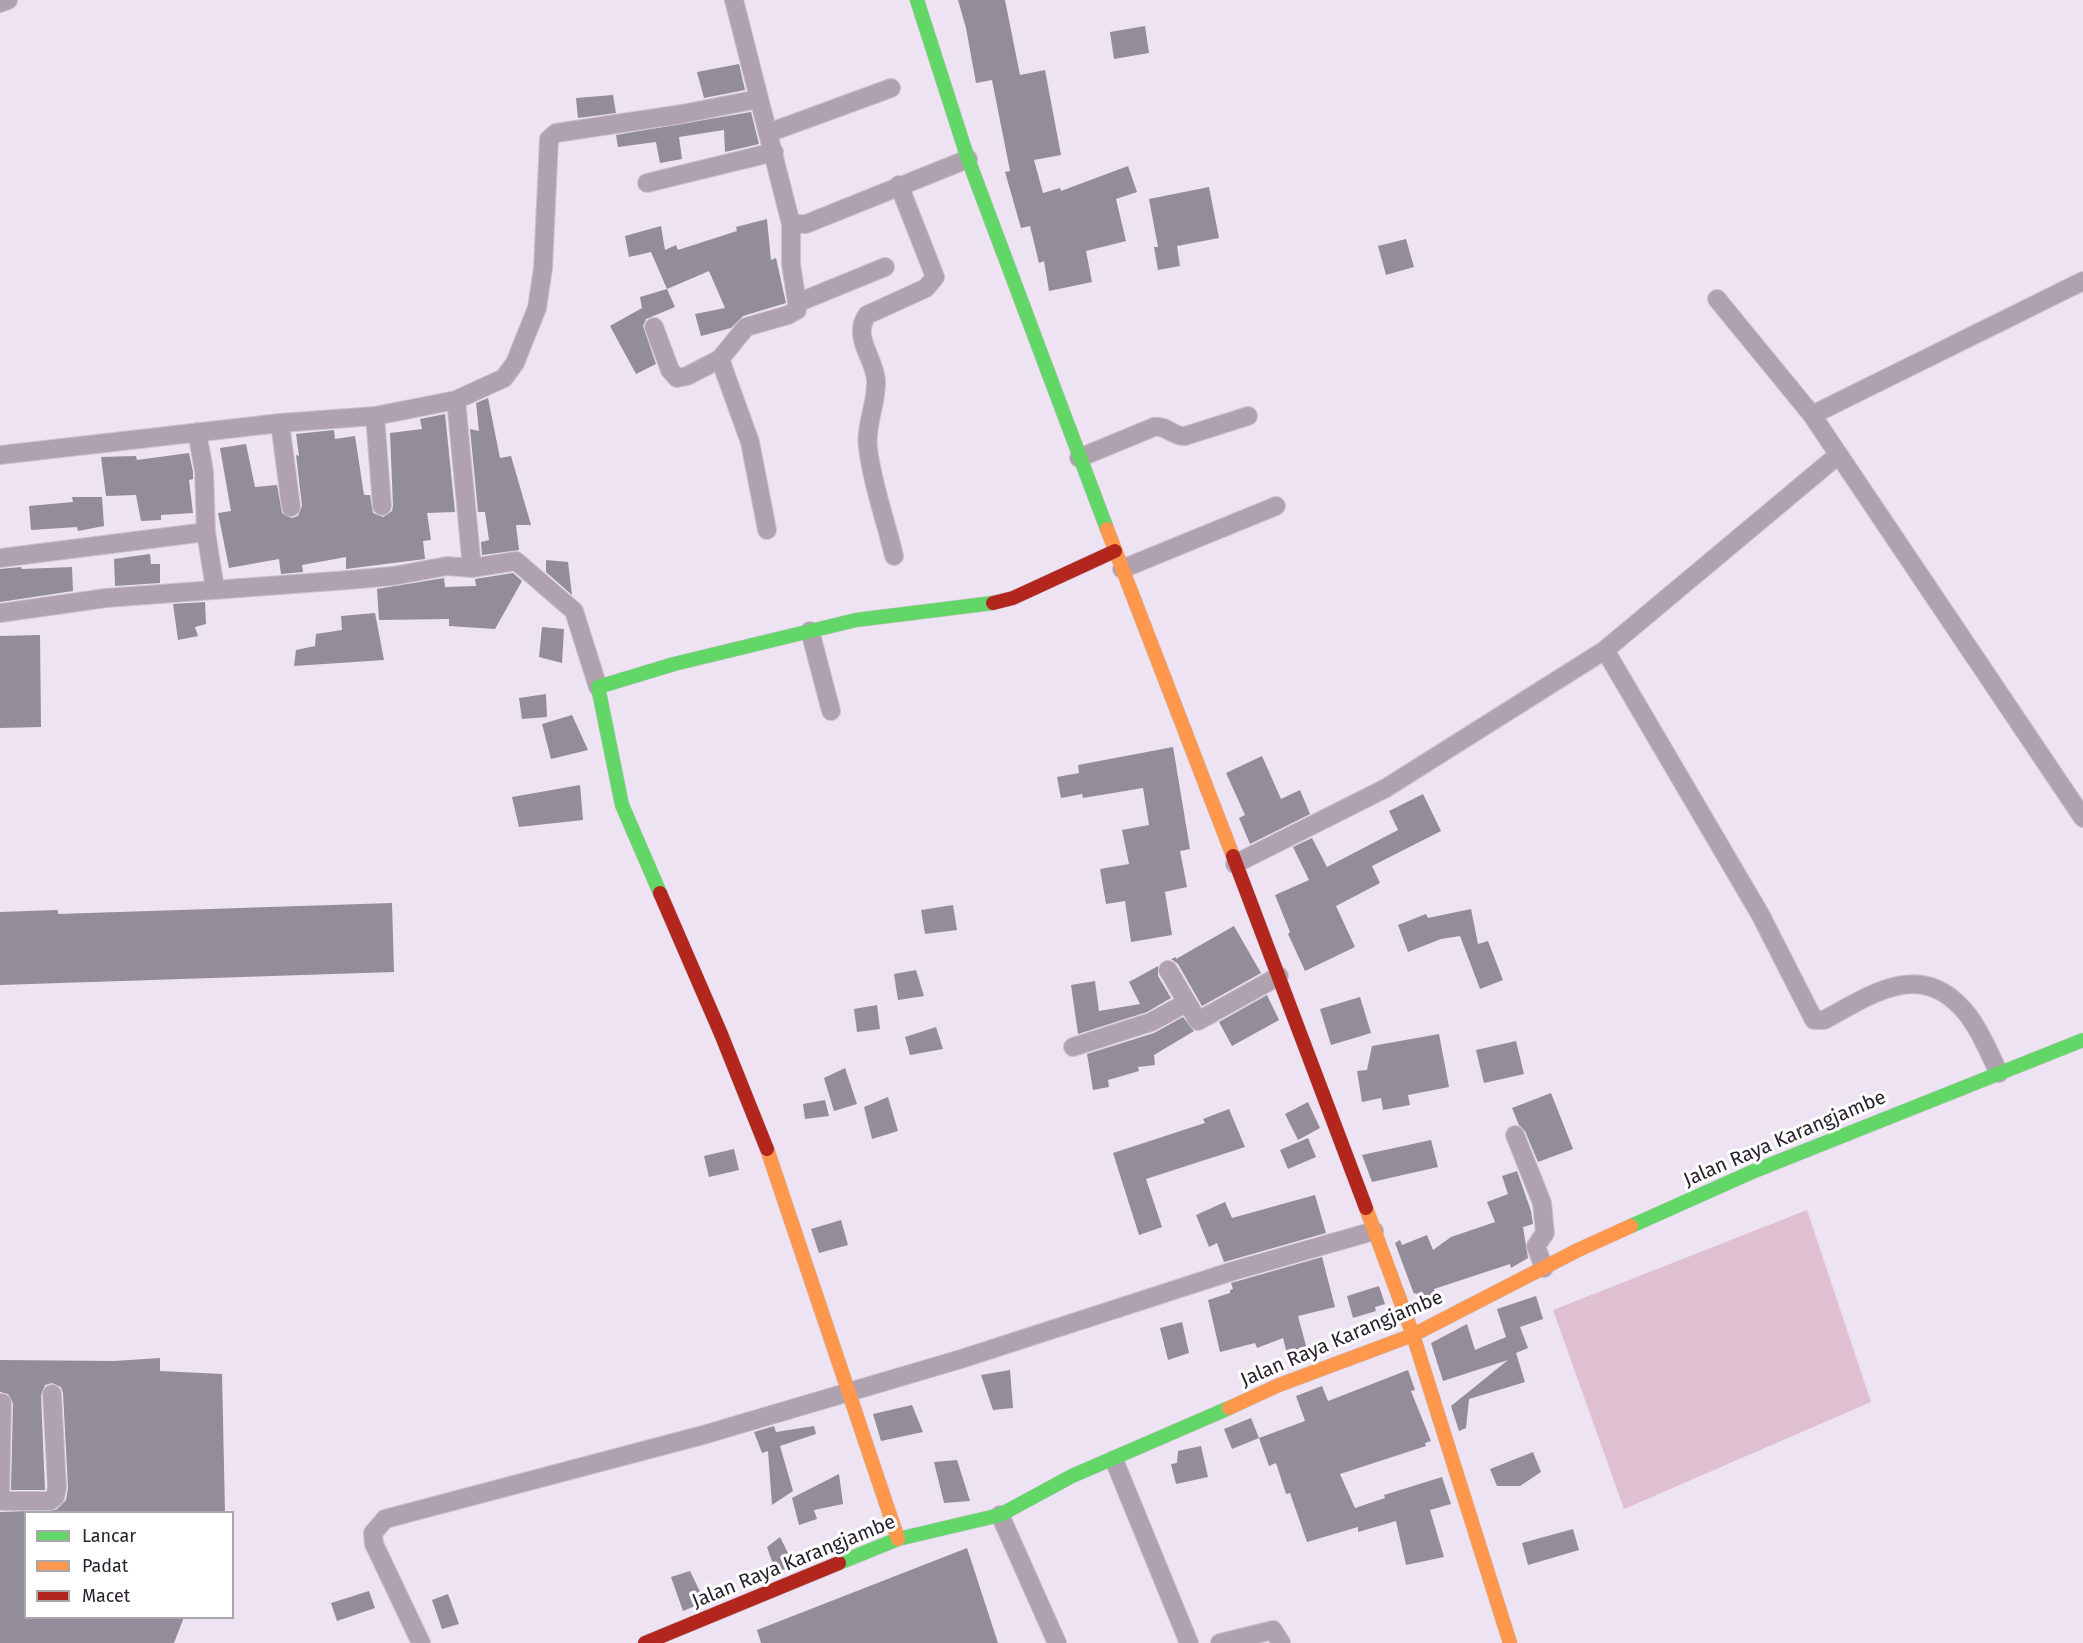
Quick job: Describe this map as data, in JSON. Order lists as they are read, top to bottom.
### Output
{
  "streets": {
    "street": ["Jalan Raya Karangjambe"]
  },
  "legend": ["Lancar", "Padat", "Macet"]
}
